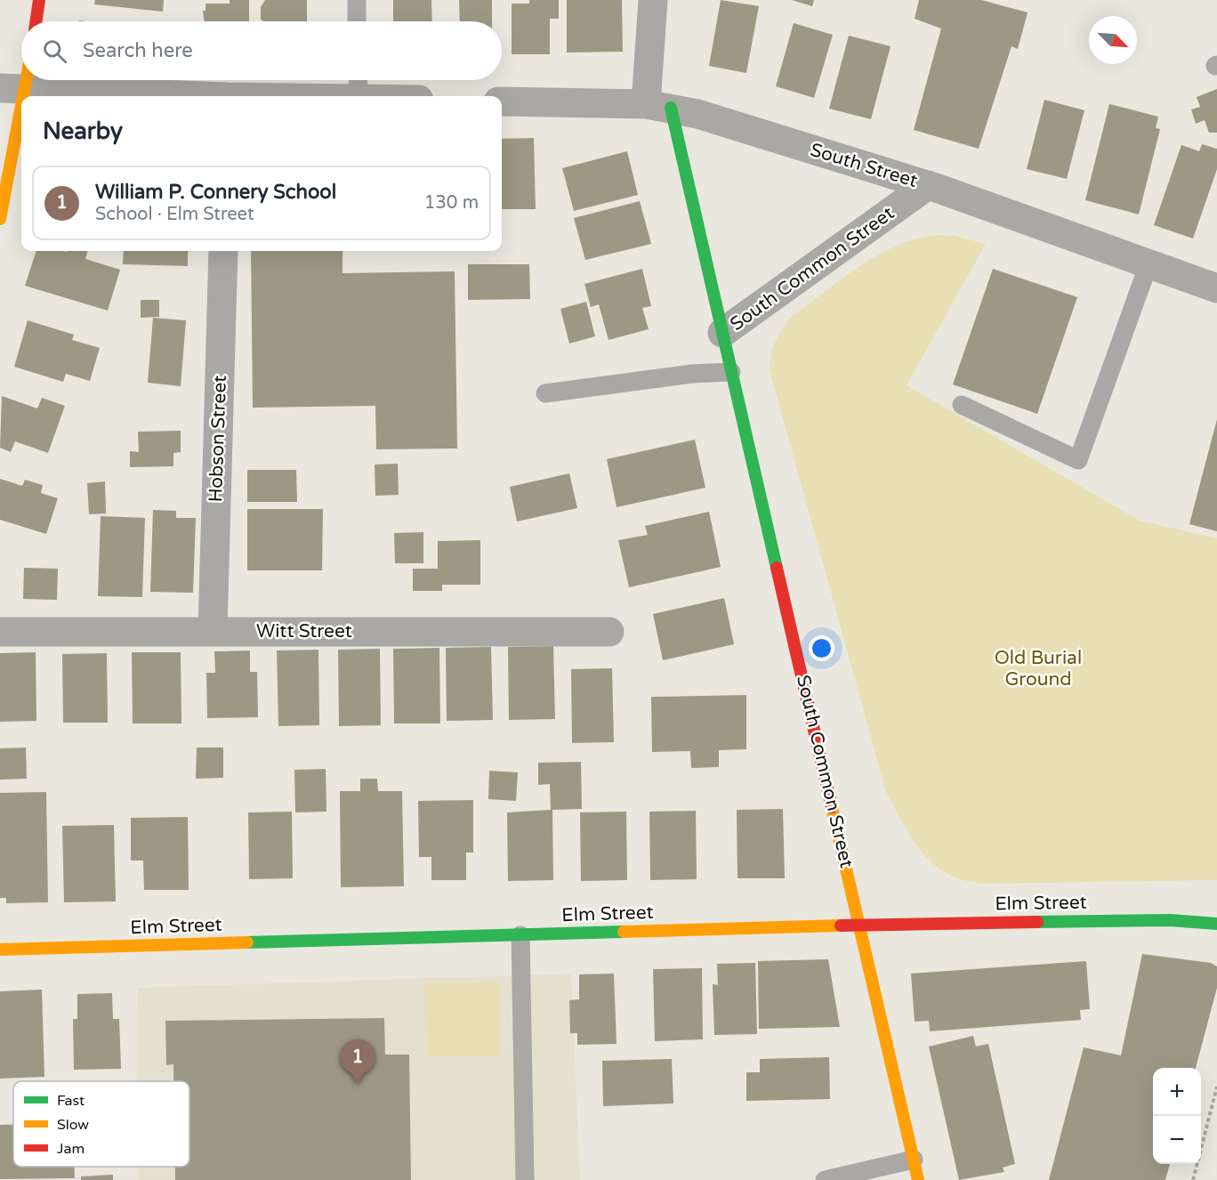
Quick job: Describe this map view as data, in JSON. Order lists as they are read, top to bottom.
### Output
{
  "streets": {
    "street": [
      "South Street",
      "South Common Street",
      "Hobson Street",
      "Witt Street",
      "Elm Street"
    ]
  },
  "crossings": [
    ["South Street", "South Common Street"],
    ["South Common Street", "Elm Street"],
    ["Hobson Street", "Witt Street"]
  ],
  "parks": ["Old Burial Ground"],
  "legend": ["Fast", "Slow", "Jam"],
  "north": "bottom right",
  "page": {
    "search": "Search here",
    "heading": "Nearby",
    "list": [
      {
        "mark": "1",
        "name": "William P. Connery School",
        "note": "School · Elm Street",
        "value": "130 m"
      }
    ],
    "pins": "1",
    "map_buttons": ["+", "−"]
  }
}
